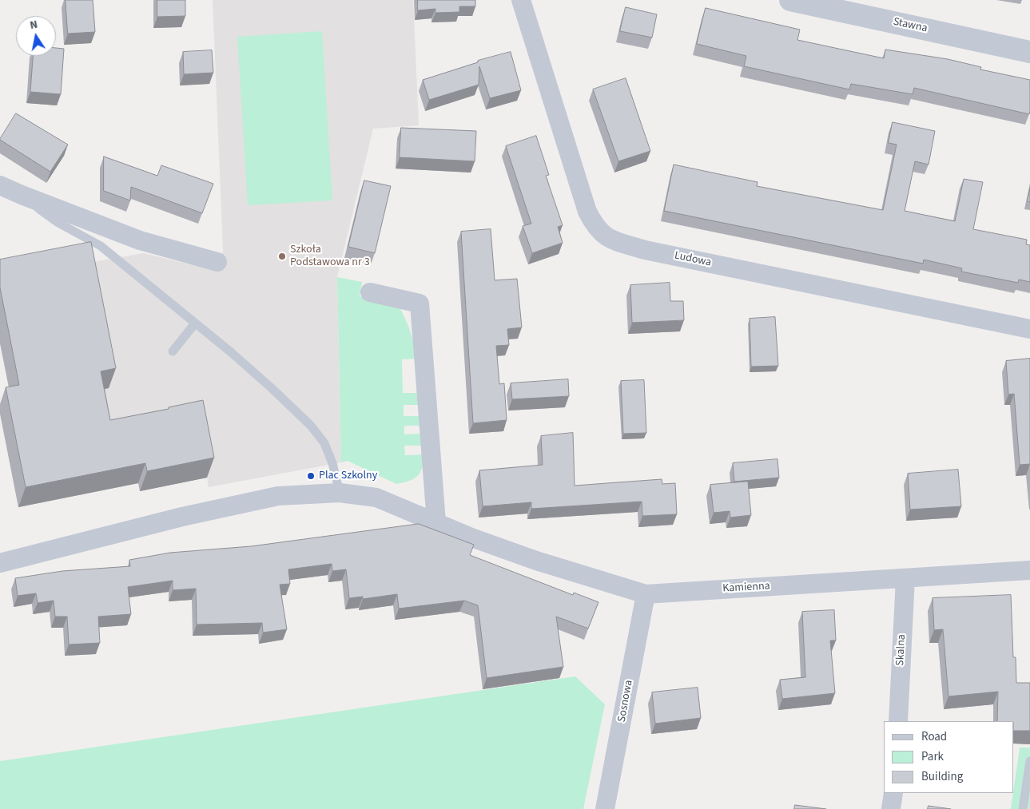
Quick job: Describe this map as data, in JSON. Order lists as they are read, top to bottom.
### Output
{
  "streets": {
    "street": [
      "Stawna",
      "Ludowa",
      "Kamienna",
      "Skalna",
      "Sosnowa"
    ]
  },
  "crossings": [
    ["Kamienna", "Skalna"],
    ["Kamienna", "Sosnowa"]
  ],
  "places": ["Szkoła Podstawowa nr 3", "Plac Szkolny"],
  "legend": ["Road", "Park", "Building"],
  "north": "top"
}
